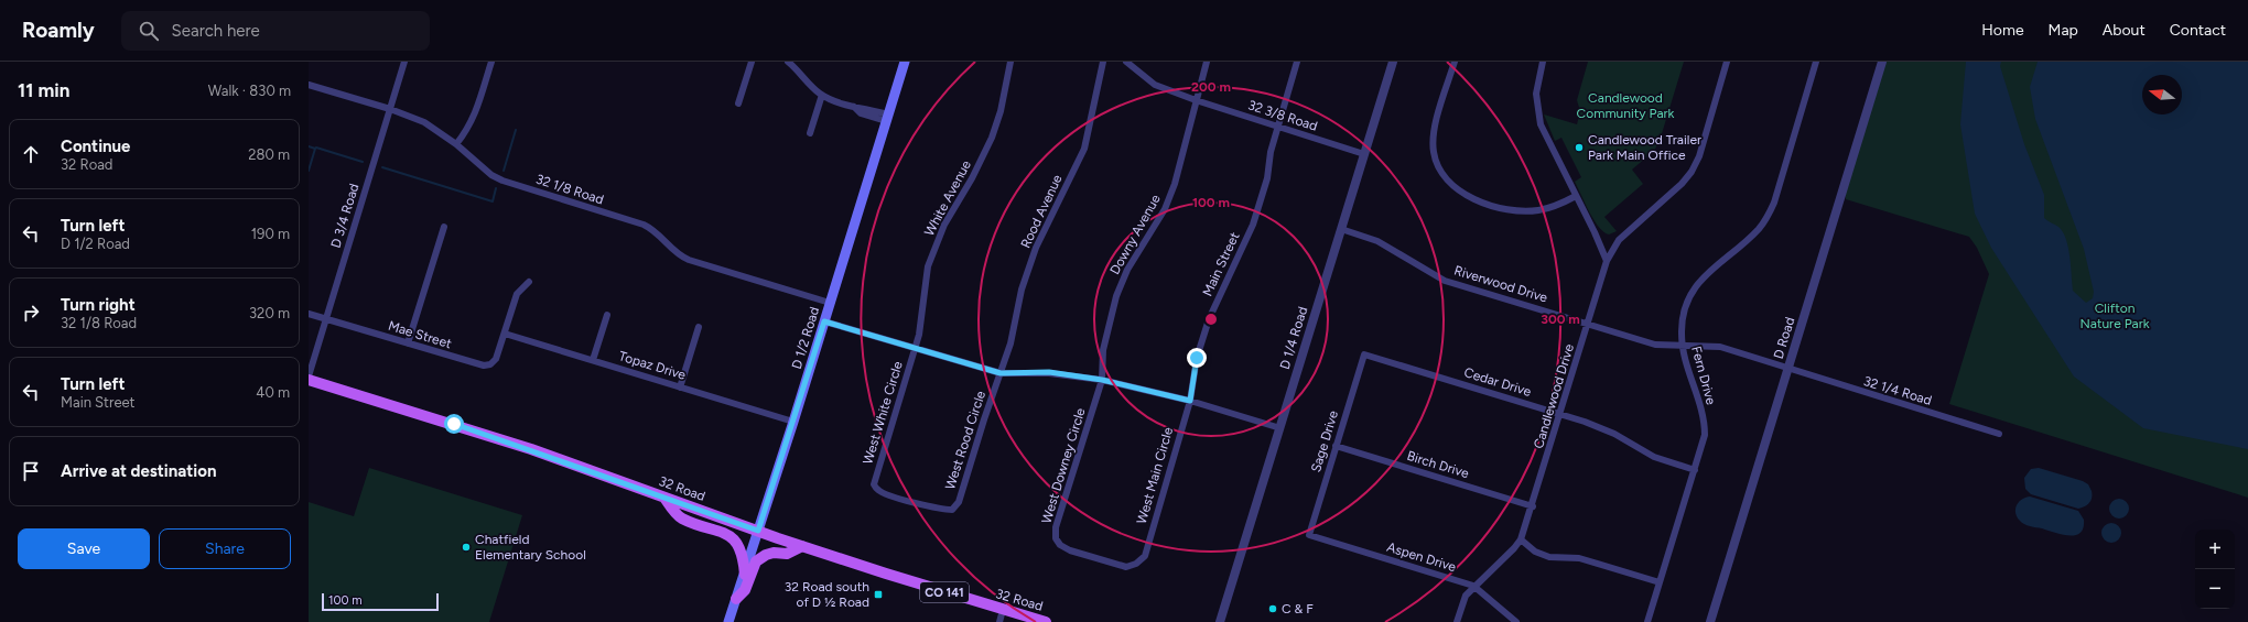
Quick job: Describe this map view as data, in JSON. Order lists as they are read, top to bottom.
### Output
{
  "streets": {
    "main road": ["D 1/2 Road", "32 Road", "CO 141"],
    "street": [
      "32 3/8 Road",
      "32 1/8 Road",
      "White Avenue",
      "Rood Avenue",
      "D 3/4 Road",
      "Downy Avenue",
      "Main Street",
      "Riverwood Drive",
      "Mae Street",
      "D 1/4 Road",
      "D Road",
      "Topaz Drive",
      "Fern Drive",
      "Cedar Drive",
      "32 1/4 Road",
      "Candlewood Drive",
      "West White Circle",
      "West Rood Circle",
      "Sage Drive",
      "Birch Drive",
      "West Downey Circle",
      "West Main Circle",
      "Aspen Drive"
    ]
  },
  "crossings": [
    ["32 3/8 Road", "Downy Avenue"],
    ["32 3/8 Road", "Main Street"],
    ["32 3/8 Road", "D 1/4 Road"],
    ["32 1/8 Road", "D 3/4 Road"],
    ["32 1/8 Road", "D 1/2 Road"],
    ["White Avenue", "West White Circle"],
    ["Rood Avenue", "West Rood Circle"],
    ["D 3/4 Road", "Mae Street"],
    ["D 3/4 Road", "32 Road"],
    ["Downy Avenue", "West Downey Circle"],
    ["Main Street", "West Main Circle"],
    ["Riverwood Drive", "D 1/4 Road"],
    ["Riverwood Drive", "D Road"],
    ["Riverwood Drive", "Fern Drive"],
    ["Riverwood Drive", "32 1/4 Road"],
    ["Riverwood Drive", "Candlewood Drive"],
    ["Mae Street", "Topaz Drive"],
    ["D 1/2 Road", "Topaz Drive"],
    ["D 1/2 Road", "32 Road"],
    ["D Road", "32 1/4 Road"],
    ["Fern Drive", "Cedar Drive"],
    ["Cedar Drive", "Candlewood Drive"],
    ["Cedar Drive", "Sage Drive"],
    ["Candlewood Drive", "Birch Drive"],
    ["Candlewood Drive", "Aspen Drive"],
    ["West White Circle", "West Rood Circle"],
    ["Sage Drive", "Birch Drive"],
    ["Sage Drive", "Aspen Drive"],
    ["West Downey Circle", "West Main Circle"]
  ],
  "parks": ["Candlewood Community Park", "Clifton Nature Park"],
  "places": {
    "other": ["Candlewood Trailer Park Main Office", "Chatfield Elementary School", "C & F"],
    "transit": ["32 Road south of D ½ Road"]
  },
  "scale_bar": "100 m",
  "north": "left",
  "page": {
    "header": "Roamly",
    "search": "Search here",
    "nav": [
      "Home",
      "Map",
      "About",
      "Contact"
    ],
    "heading": ["11 min", "Walk · 830 m"],
    "list": [
      ["Continue", "32 Road", "280 m"],
      ["Turn left", "D 1/2 Road", "190 m"],
      ["Turn right", "32 1/8 Road", "320 m"],
      ["Turn left", "Main Street", "40 m"],
      "Arrive at destination"
    ],
    "buttons": ["Save", "Share"],
    "map_buttons": ["+", "−"],
    "scale": "100 m"
  },
  "rings": ["200 m", "100 m", "300 m"]
}
